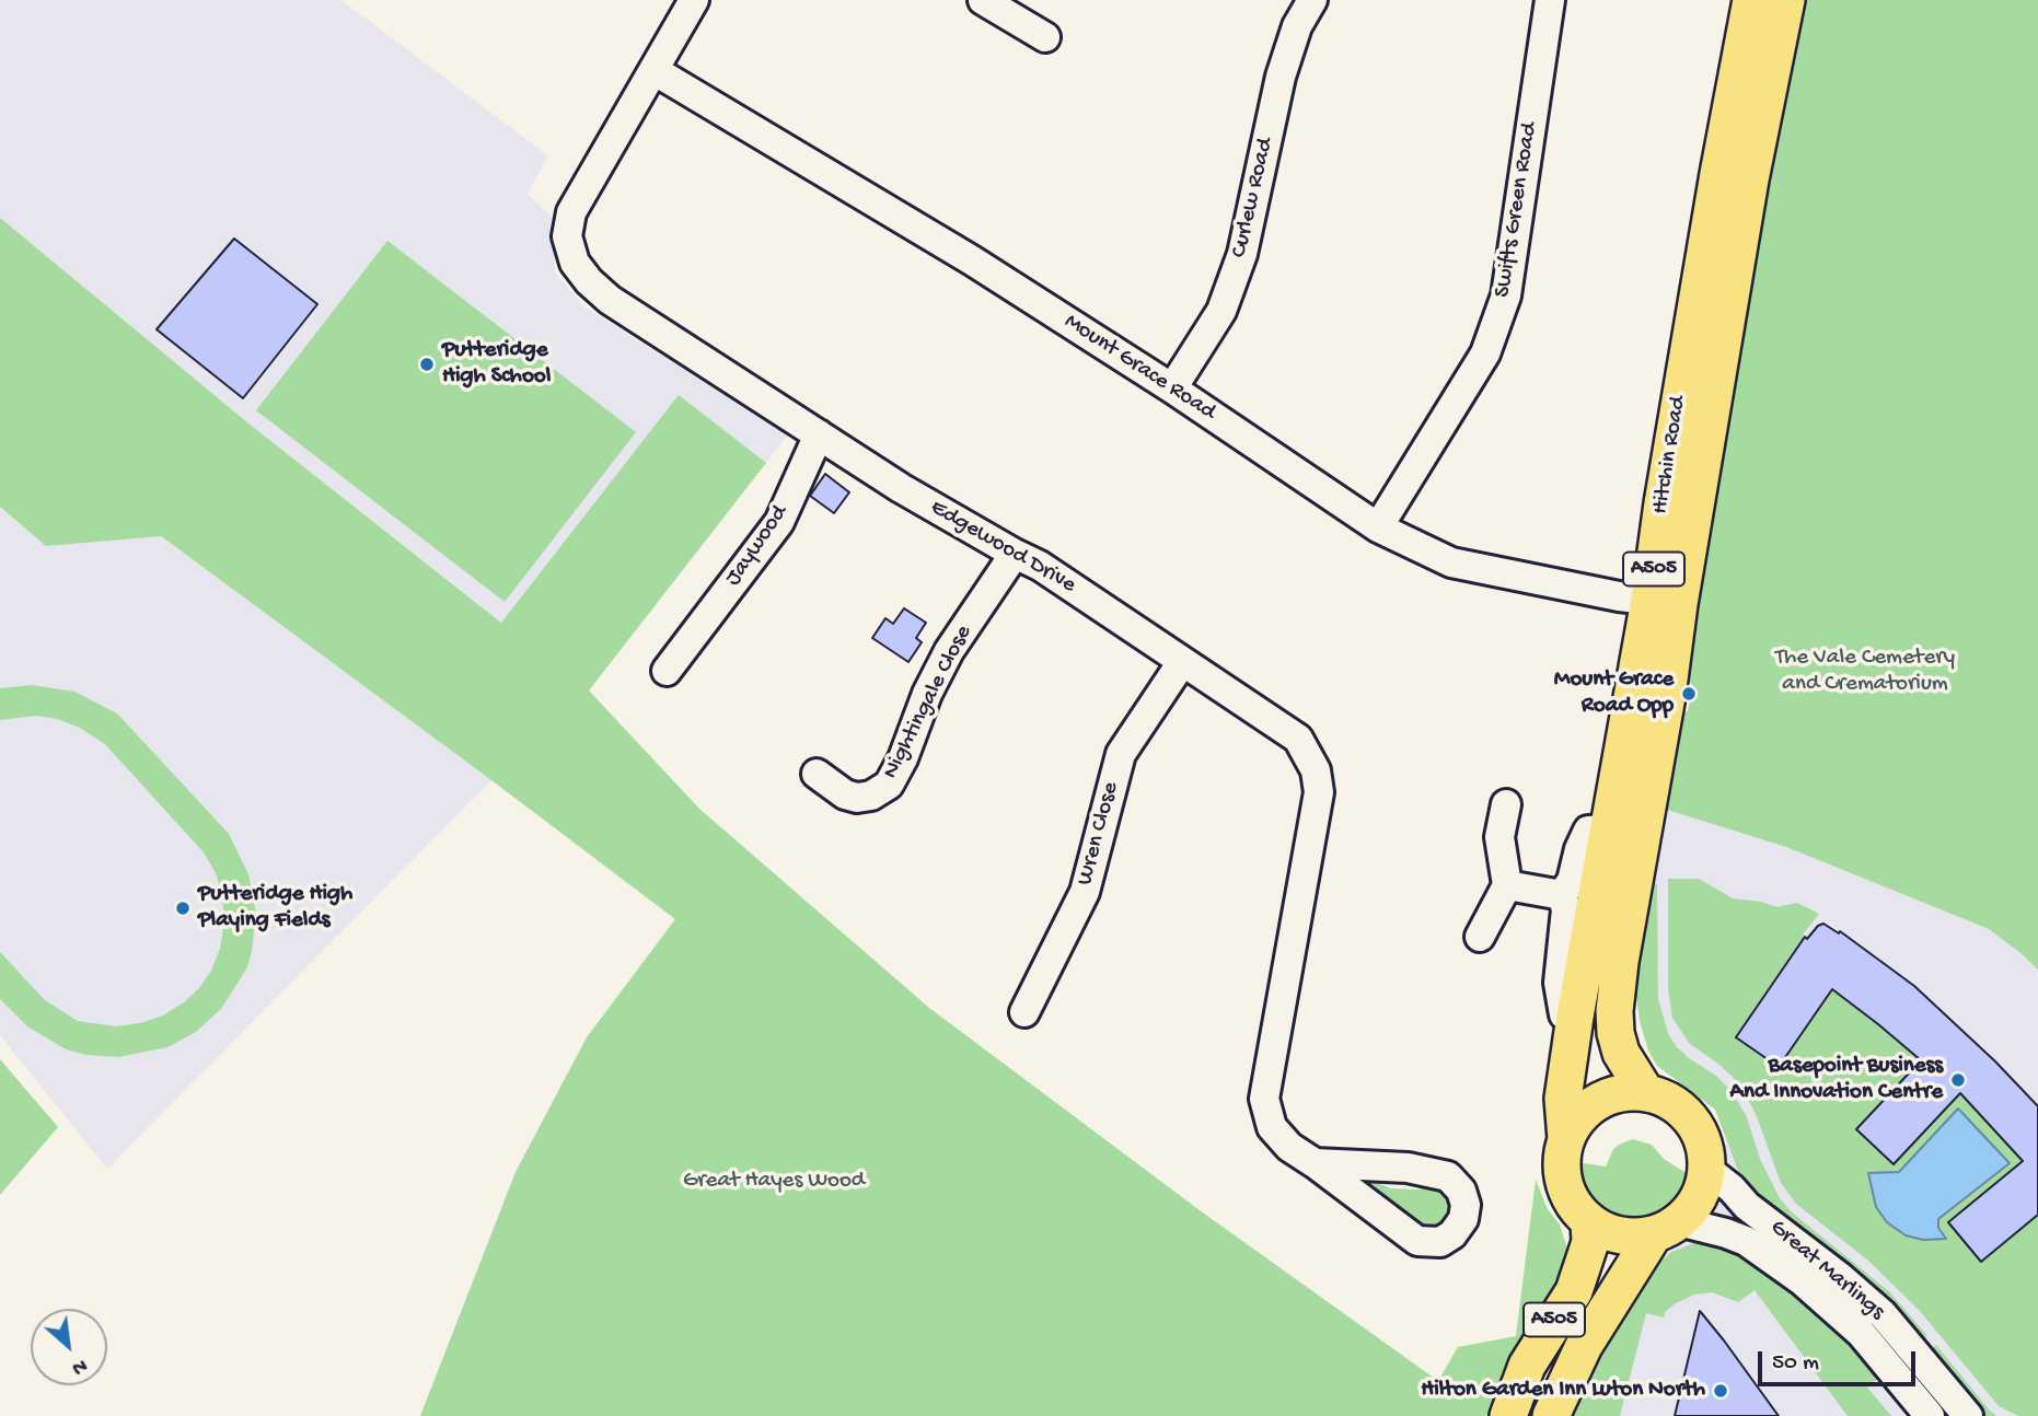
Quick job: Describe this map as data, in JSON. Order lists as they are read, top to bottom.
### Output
{
  "streets": {
    "main road": ["Hitchin Road", "A505"],
    "street": [
      "Curlew Road",
      "Swifts Green Road",
      "Mount Grace Road",
      "Jaywood",
      "Edgewood Drive",
      "Nightingale Close",
      "Wren Close",
      "Great Marlings"
    ]
  },
  "crossings": [
    ["Curlew Road", "Mount Grace Road"],
    ["Swifts Green Road", "Mount Grace Road"],
    ["Mount Grace Road", "Hitchin Road"],
    ["Mount Grace Road", "Edgewood Drive"],
    ["Hitchin Road", "A505"],
    ["Hitchin Road", "Great Marlings"],
    ["Jaywood", "Edgewood Drive"],
    ["Edgewood Drive", "Nightingale Close"],
    ["Edgewood Drive", "Wren Close"],
    ["A505", "Great Marlings"]
  ],
  "parks": ["The Vale Cemetery and Crematorium", "Great Hayes Wood"],
  "places": [
    "Putteridge High School",
    "Mount Grace Road Opp",
    "Putteridge High Playing Fields",
    "Basepoint Business And Innovation Centre",
    "Hilton Garden Inn Luton North"
  ],
  "scale_bar": "50 m",
  "north": "bottom right"
}
